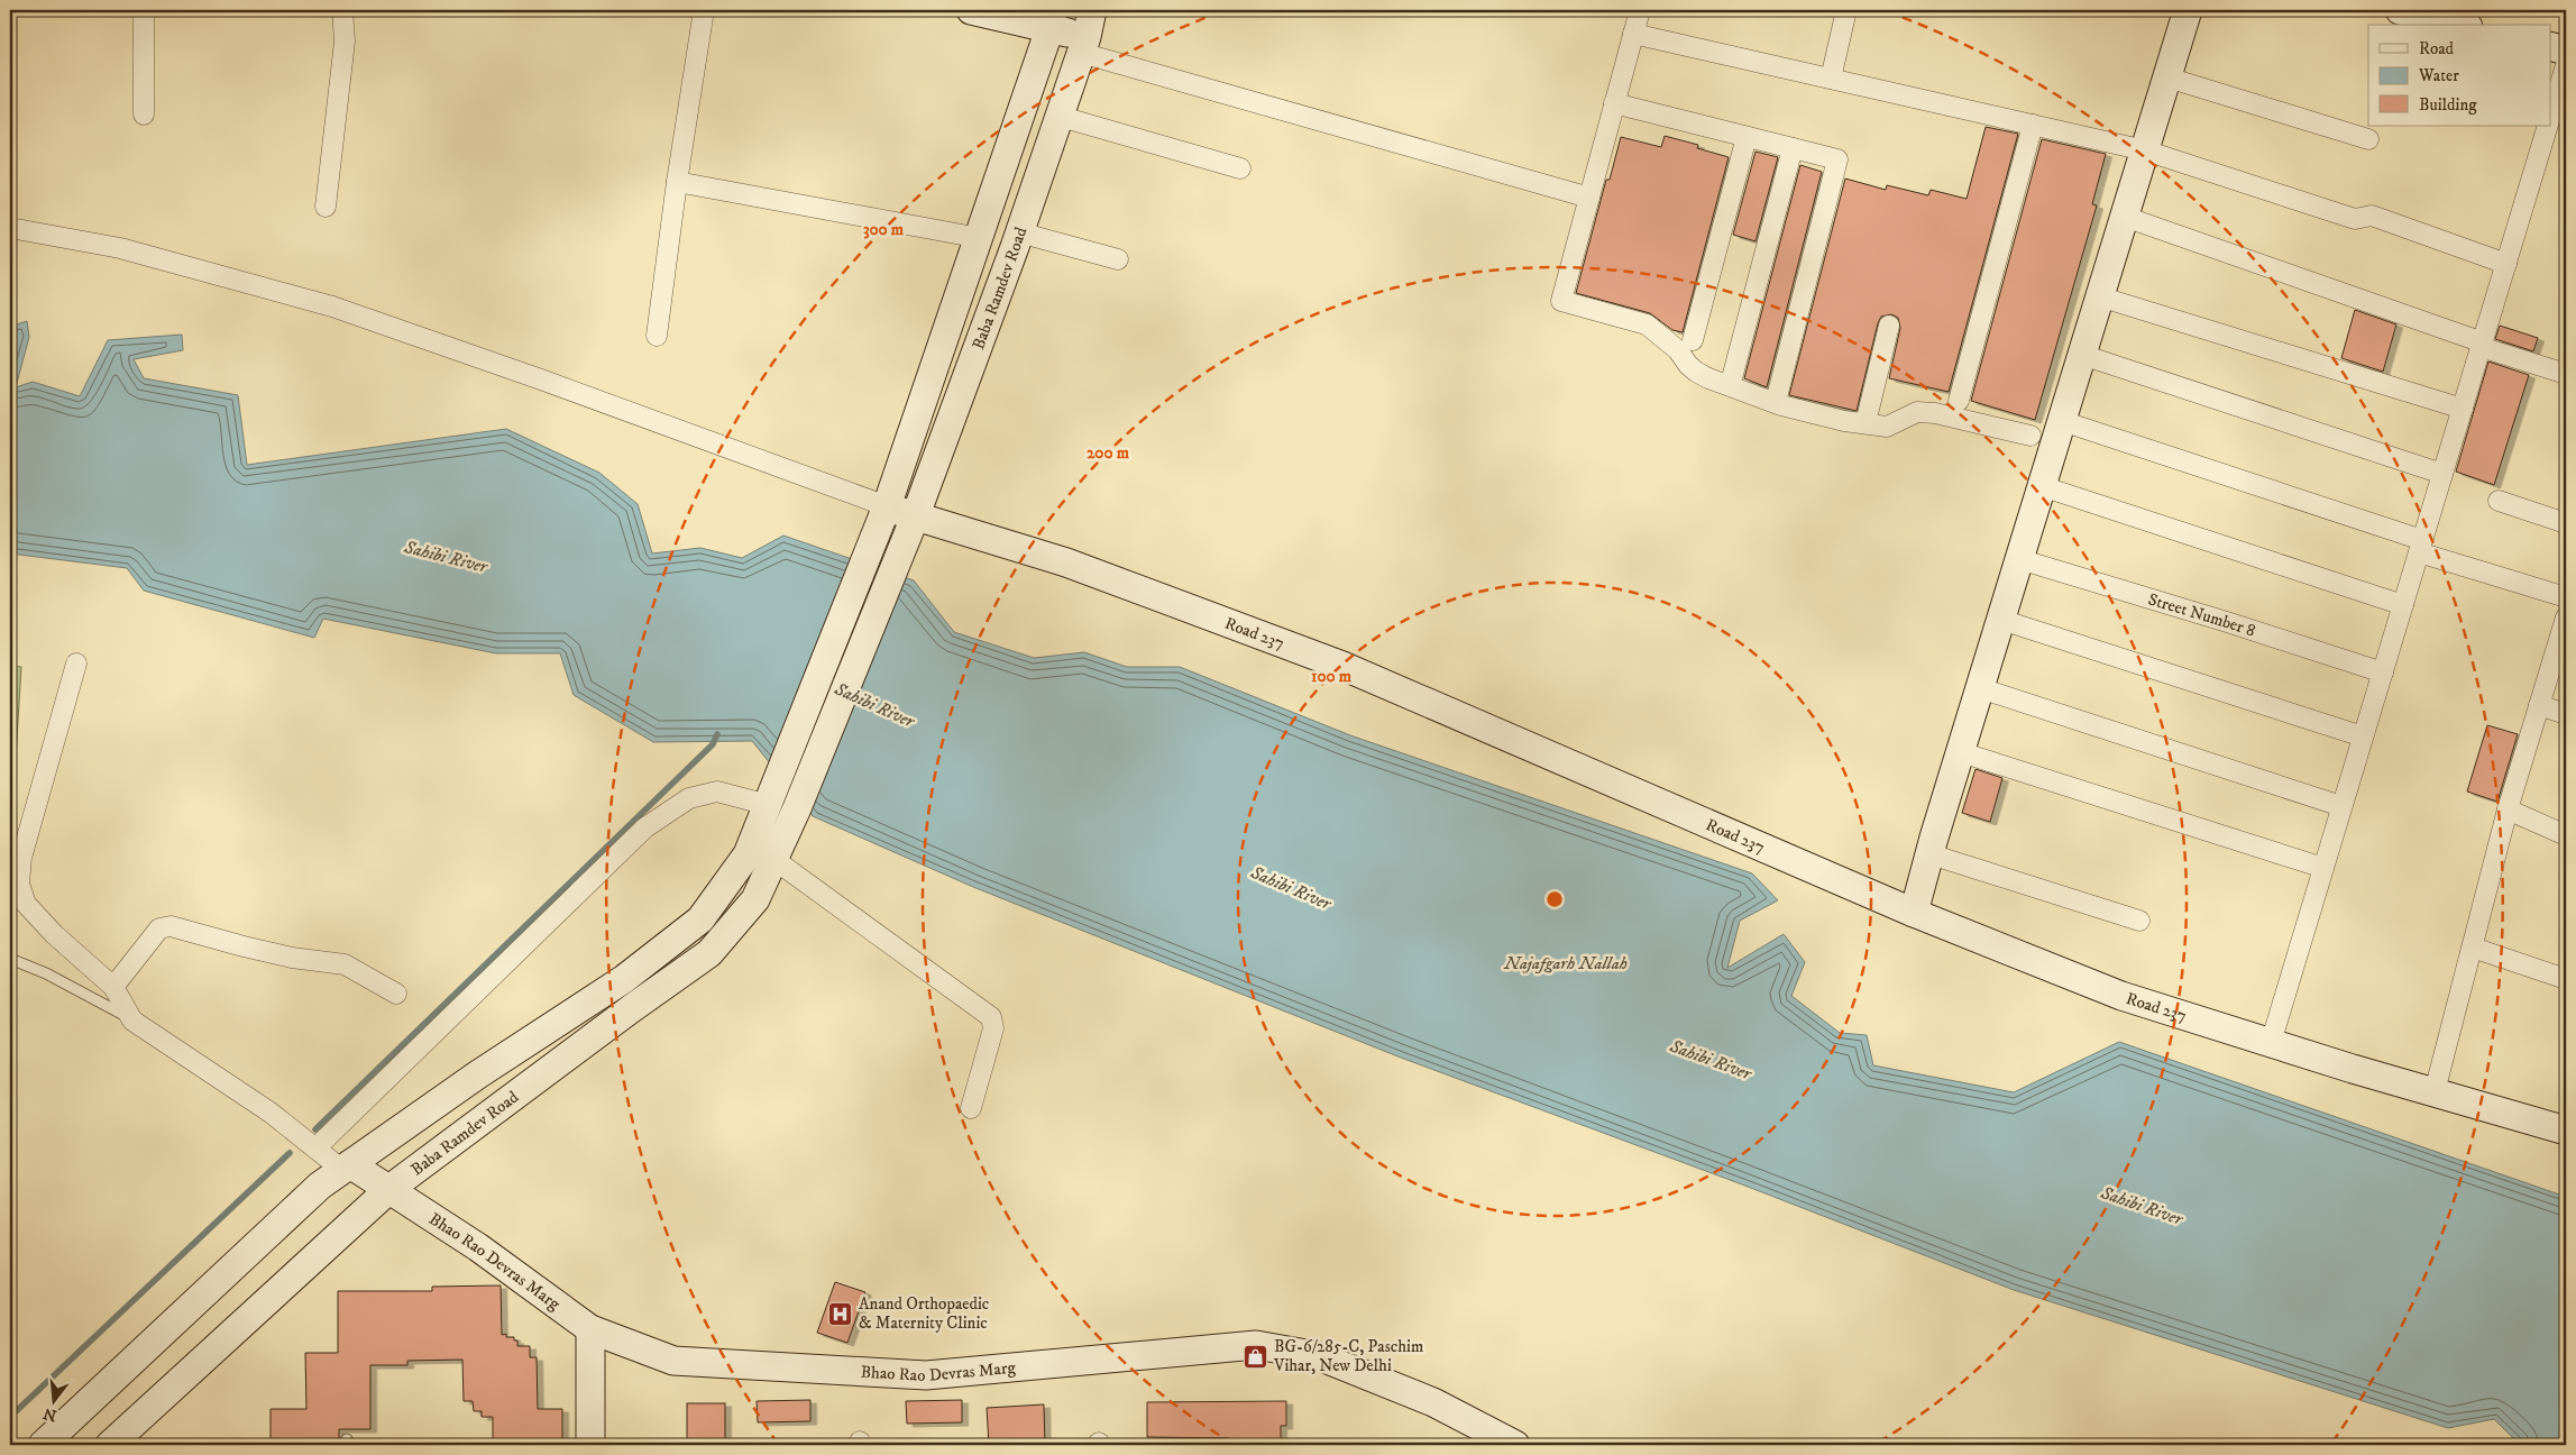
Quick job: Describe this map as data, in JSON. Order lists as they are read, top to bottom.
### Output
{
  "streets": {
    "street": [
      "Baba Ramdev Road",
      "Street Number 8",
      "Road 237",
      "Bhao Rao Devras Marg"
    ]
  },
  "crossings": [
    ["Baba Ramdev Road", "Road 237"],
    ["Baba Ramdev Road", "Bhao Rao Devras Marg"]
  ],
  "water": ["Sahibi River", "Najafgarh Nallah"],
  "places": {
    "hospital": ["Anand Orthopaedic & Maternity Clinic"],
    "shop": ["BG-6/285-C, Paschim Vihar, New Delhi"]
  },
  "legend": ["Road", "Water", "Building"],
  "north": "bottom",
  "rings": ["300 m", "200 m", "100 m"]
}
